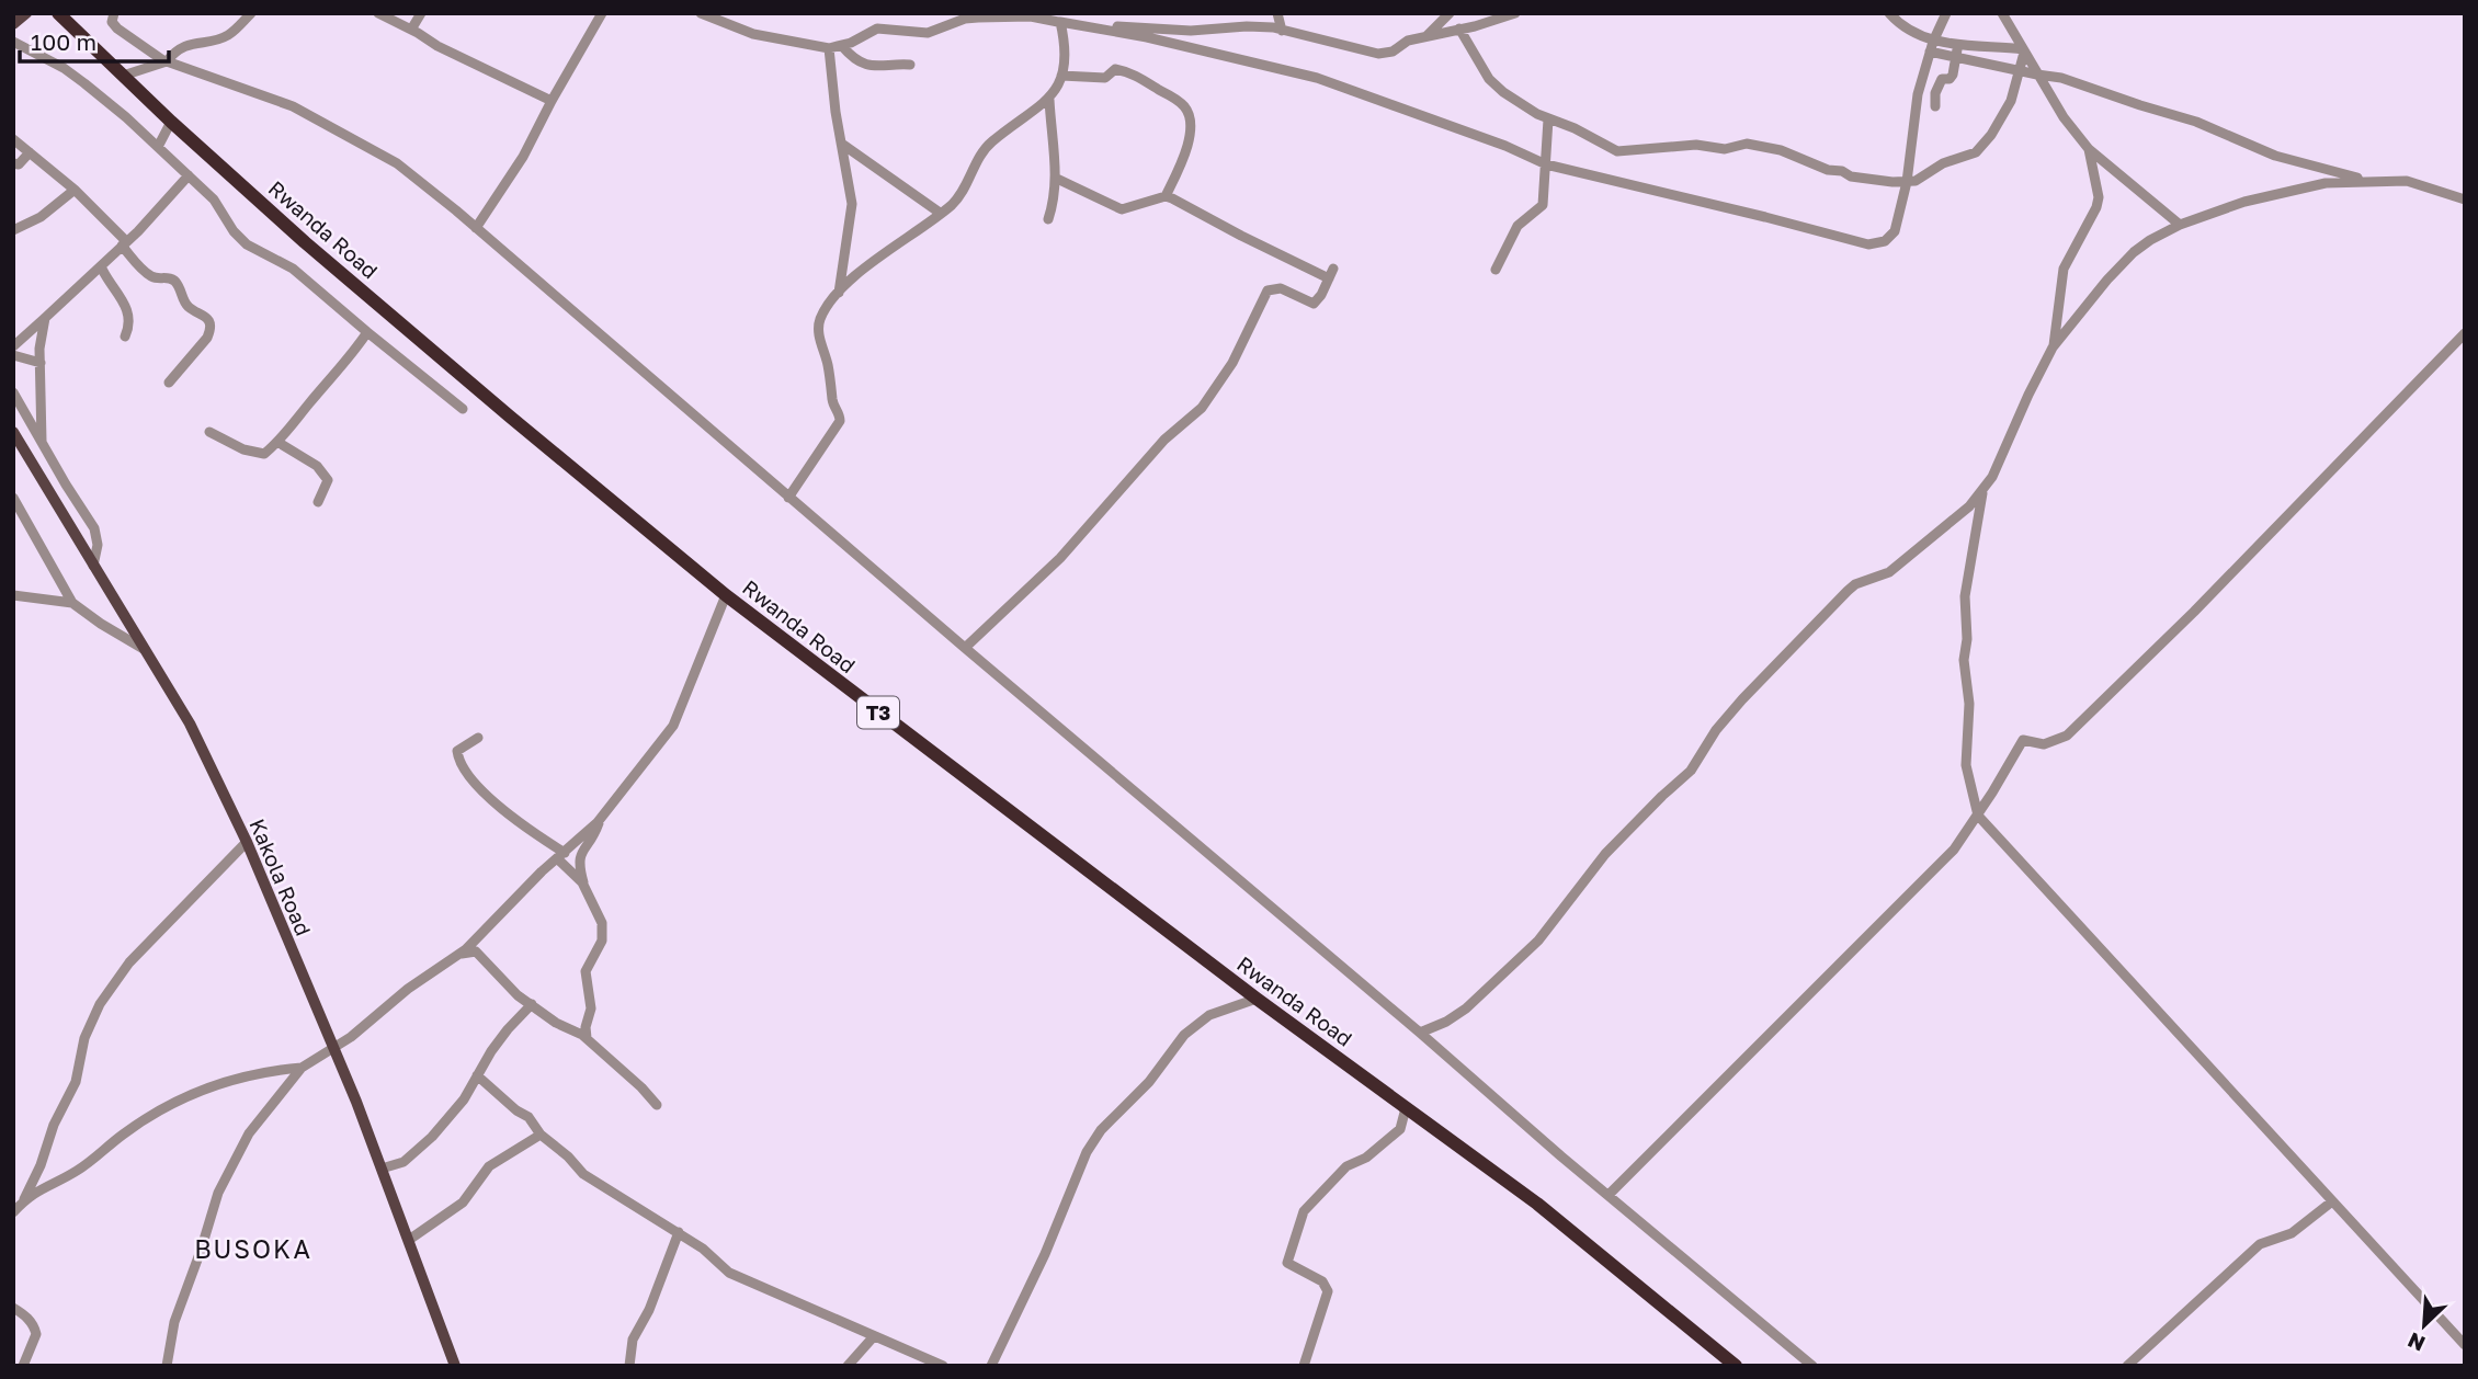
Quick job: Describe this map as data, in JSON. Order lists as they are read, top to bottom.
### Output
{
  "streets": {
    "highway": ["Rwanda Road", "T3"],
    "main road": ["Kakola Road"]
  },
  "districts": ["BUSOKA"],
  "scale_bar": "100 m",
  "north": "bottom left"
}
